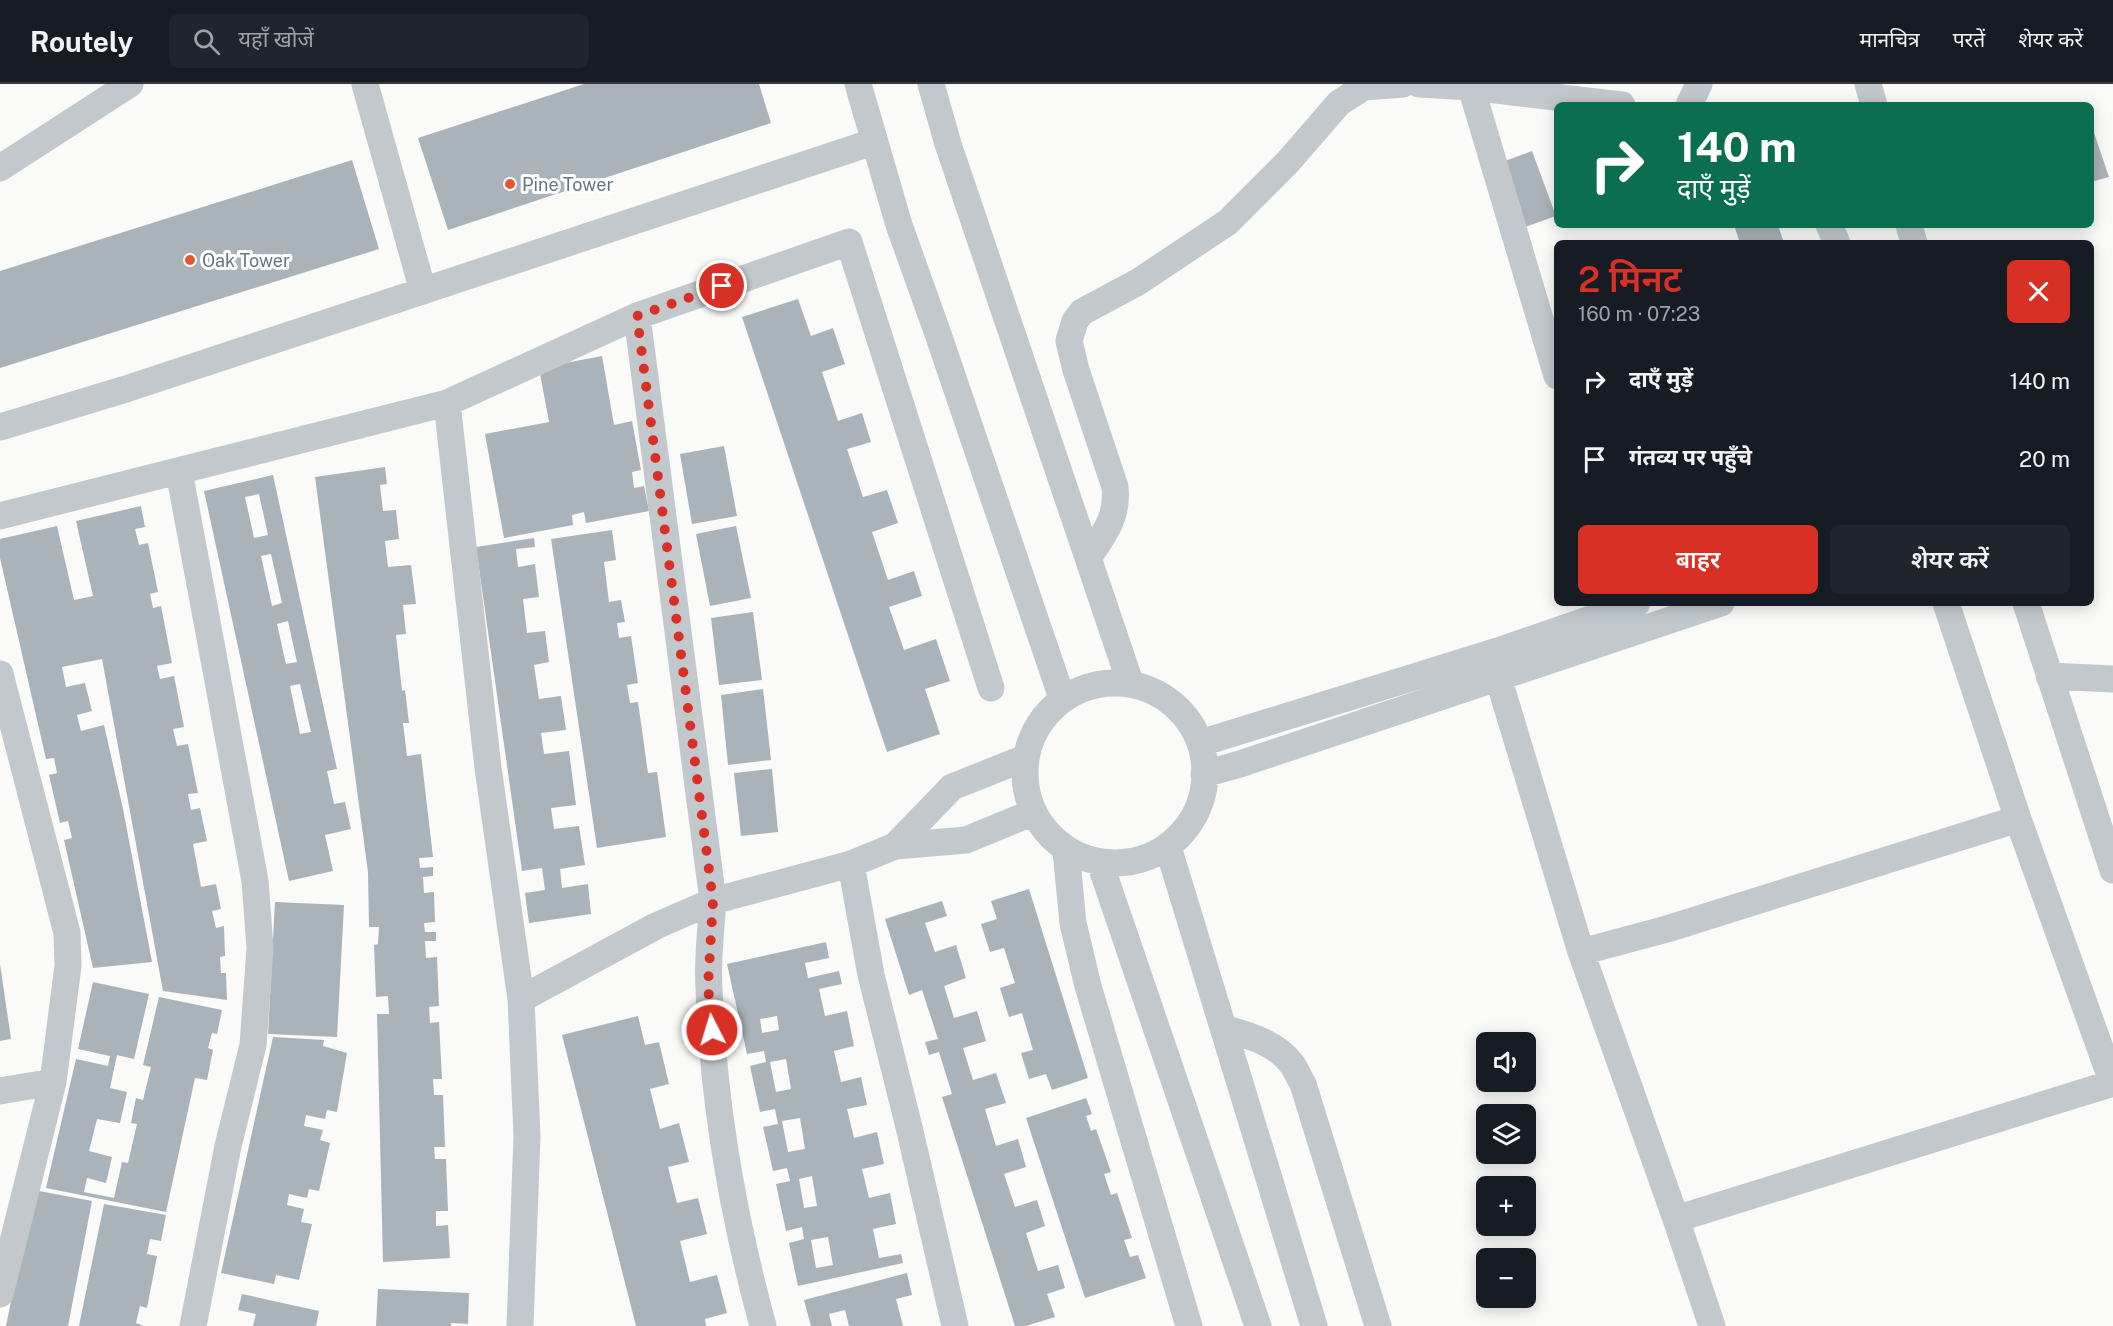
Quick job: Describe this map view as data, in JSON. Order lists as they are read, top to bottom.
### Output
{
  "places": ["Pine Tower", "Oak Tower"],
  "page": {
    "header": "Routely",
    "search": "यहाँ खोजें",
    "nav": ["मानचित्र", "परतें", "शेयर करें"],
    "turn": ["140 m", "दाएँ मुड़ें"],
    "heading": ["2 मिनट", "160 m · 07:23"],
    "list": [
      {
        "name": "दाएँ मुड़ें",
        "value": "140 m"
      },
      {
        "name": "गंतव्य पर पहुँचे",
        "value": "20 m"
      }
    ],
    "buttons": ["बाहर", "शेयर करें"],
    "map_buttons": ["+", "−"]
  }
}
